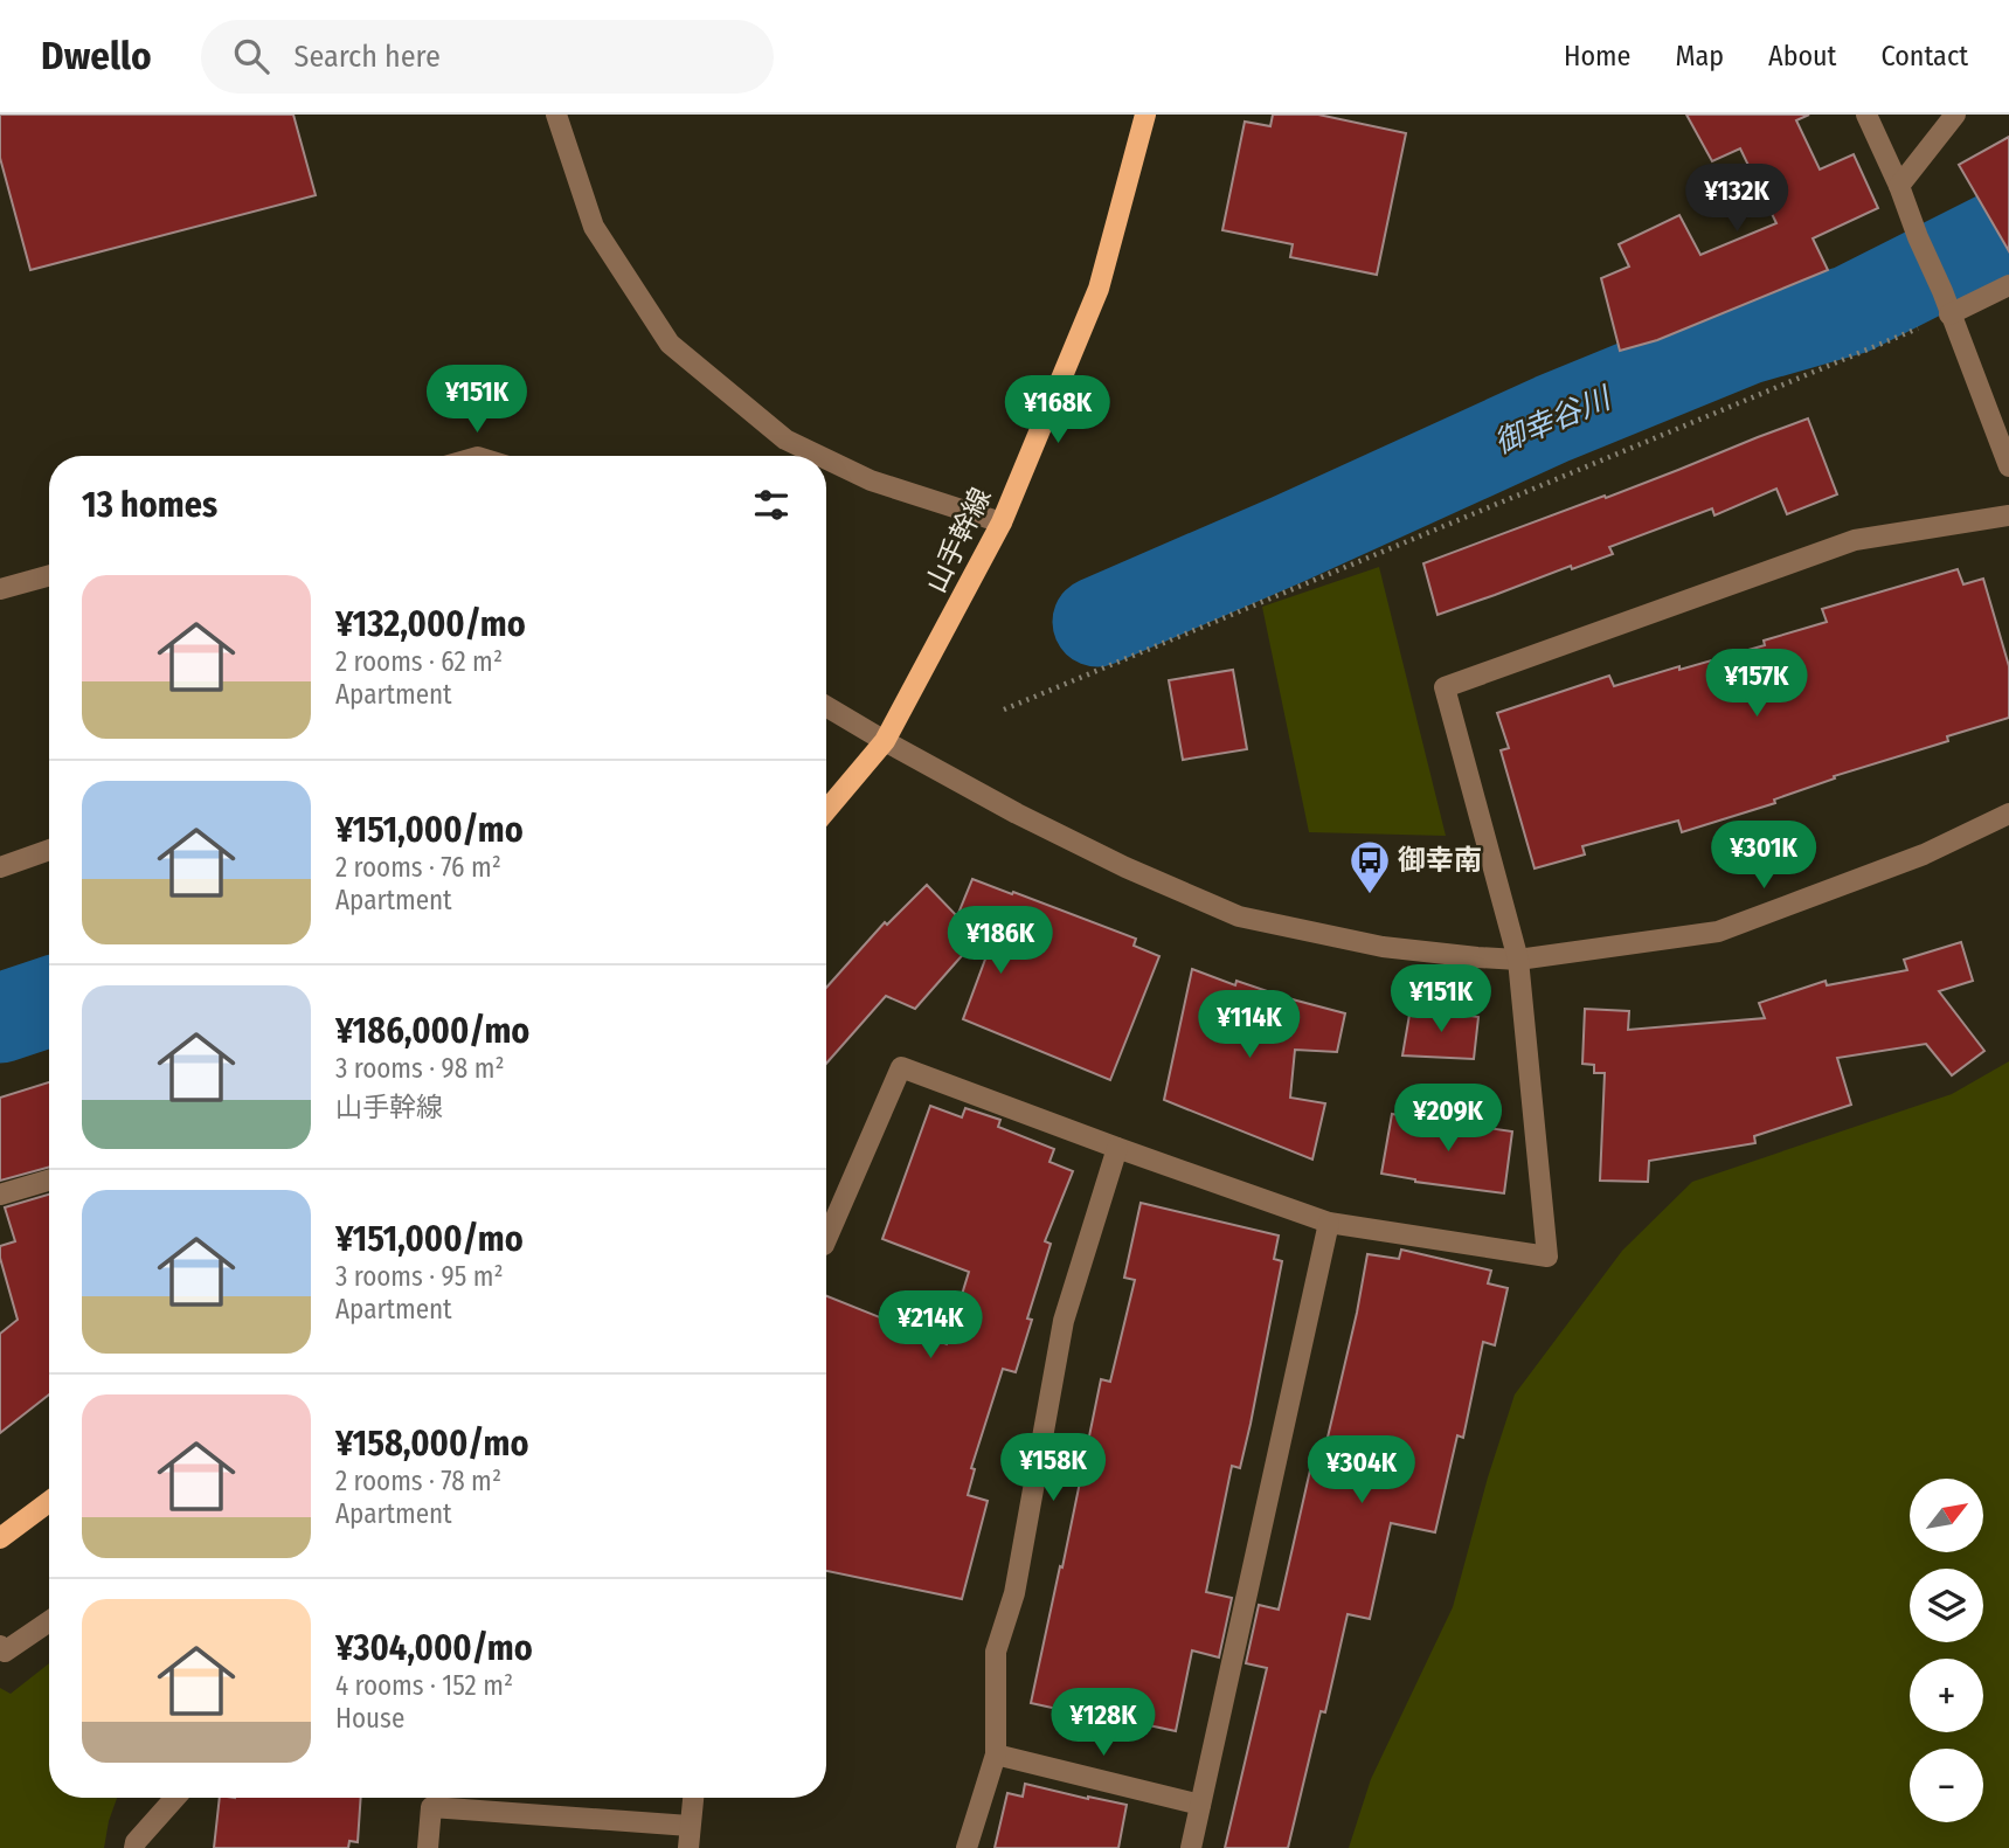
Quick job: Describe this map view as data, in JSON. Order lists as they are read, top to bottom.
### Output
{
  "streets": {
    "main road": ["山手幹線"]
  },
  "water": ["御幸谷川"],
  "places": {
    "bus stop": ["御幸南"]
  },
  "north": "top right",
  "page": {
    "header": "Dwello",
    "search": "Search here",
    "nav": [
      "Home",
      "Map",
      "About",
      "Contact"
    ],
    "price": [
      "¥132K",
      "¥151K",
      "¥168K",
      "¥157K",
      "¥301K",
      "¥186K",
      "¥151K",
      "¥114K",
      "¥209K",
      "¥214K",
      "¥158K",
      "¥304K",
      "¥128K"
    ],
    "heading": "13 homes",
    "list": [
      {
        "name": "¥132,000/mo",
        "note": "2 rooms · 62 m² · Apartment"
      },
      {
        "name": "¥151,000/mo",
        "note": "2 rooms · 76 m² · Apartment"
      },
      {
        "name": "¥186,000/mo",
        "note": "3 rooms · 98 m² · 山手幹線"
      },
      {
        "name": "¥151,000/mo",
        "note": "3 rooms · 95 m² · Apartment"
      },
      {
        "name": "¥158,000/mo",
        "note": "2 rooms · 78 m² · Apartment"
      },
      {
        "name": "¥304,000/mo",
        "note": "4 rooms · 152 m² · House"
      }
    ],
    "map_buttons": ["+", "−"]
  }
}
